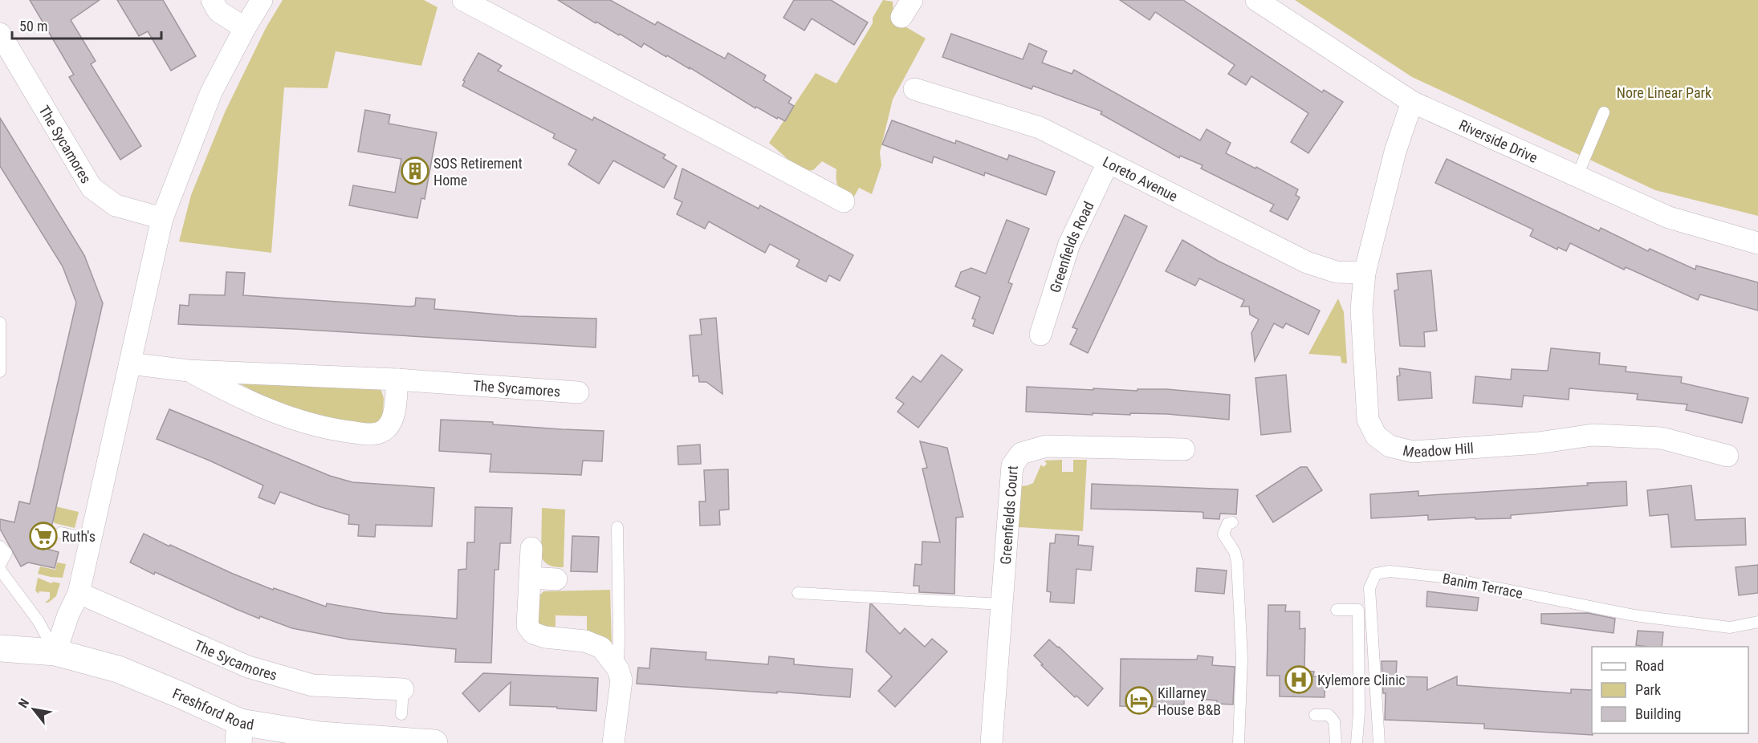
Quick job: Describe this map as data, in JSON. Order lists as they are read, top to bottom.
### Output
{
  "streets": {
    "main road": ["Freshford Road"],
    "street": [
      "Riverside Drive",
      "The Sycamores",
      "Loreto Avenue",
      "Greenfields Road",
      "Meadow Hill",
      "Greenfields Court"
    ],
    "lane": ["Banim Terrace"]
  },
  "crossings": [
    ["Riverside Drive", "Meadow Hill"],
    ["Loreto Avenue", "Greenfields Road"],
    ["Loreto Avenue", "Meadow Hill"]
  ],
  "parks": ["Nore Linear Park"],
  "places": {
    "building": ["SOS Retirement Home"],
    "supermarket": ["Ruth's"],
    "hospital": ["Kylemore Clinic"],
    "hotel": ["Killarney House B&B"]
  },
  "legend": ["Road", "Park", "Building"],
  "scale_bar": "50 m",
  "north": "top left"
}
